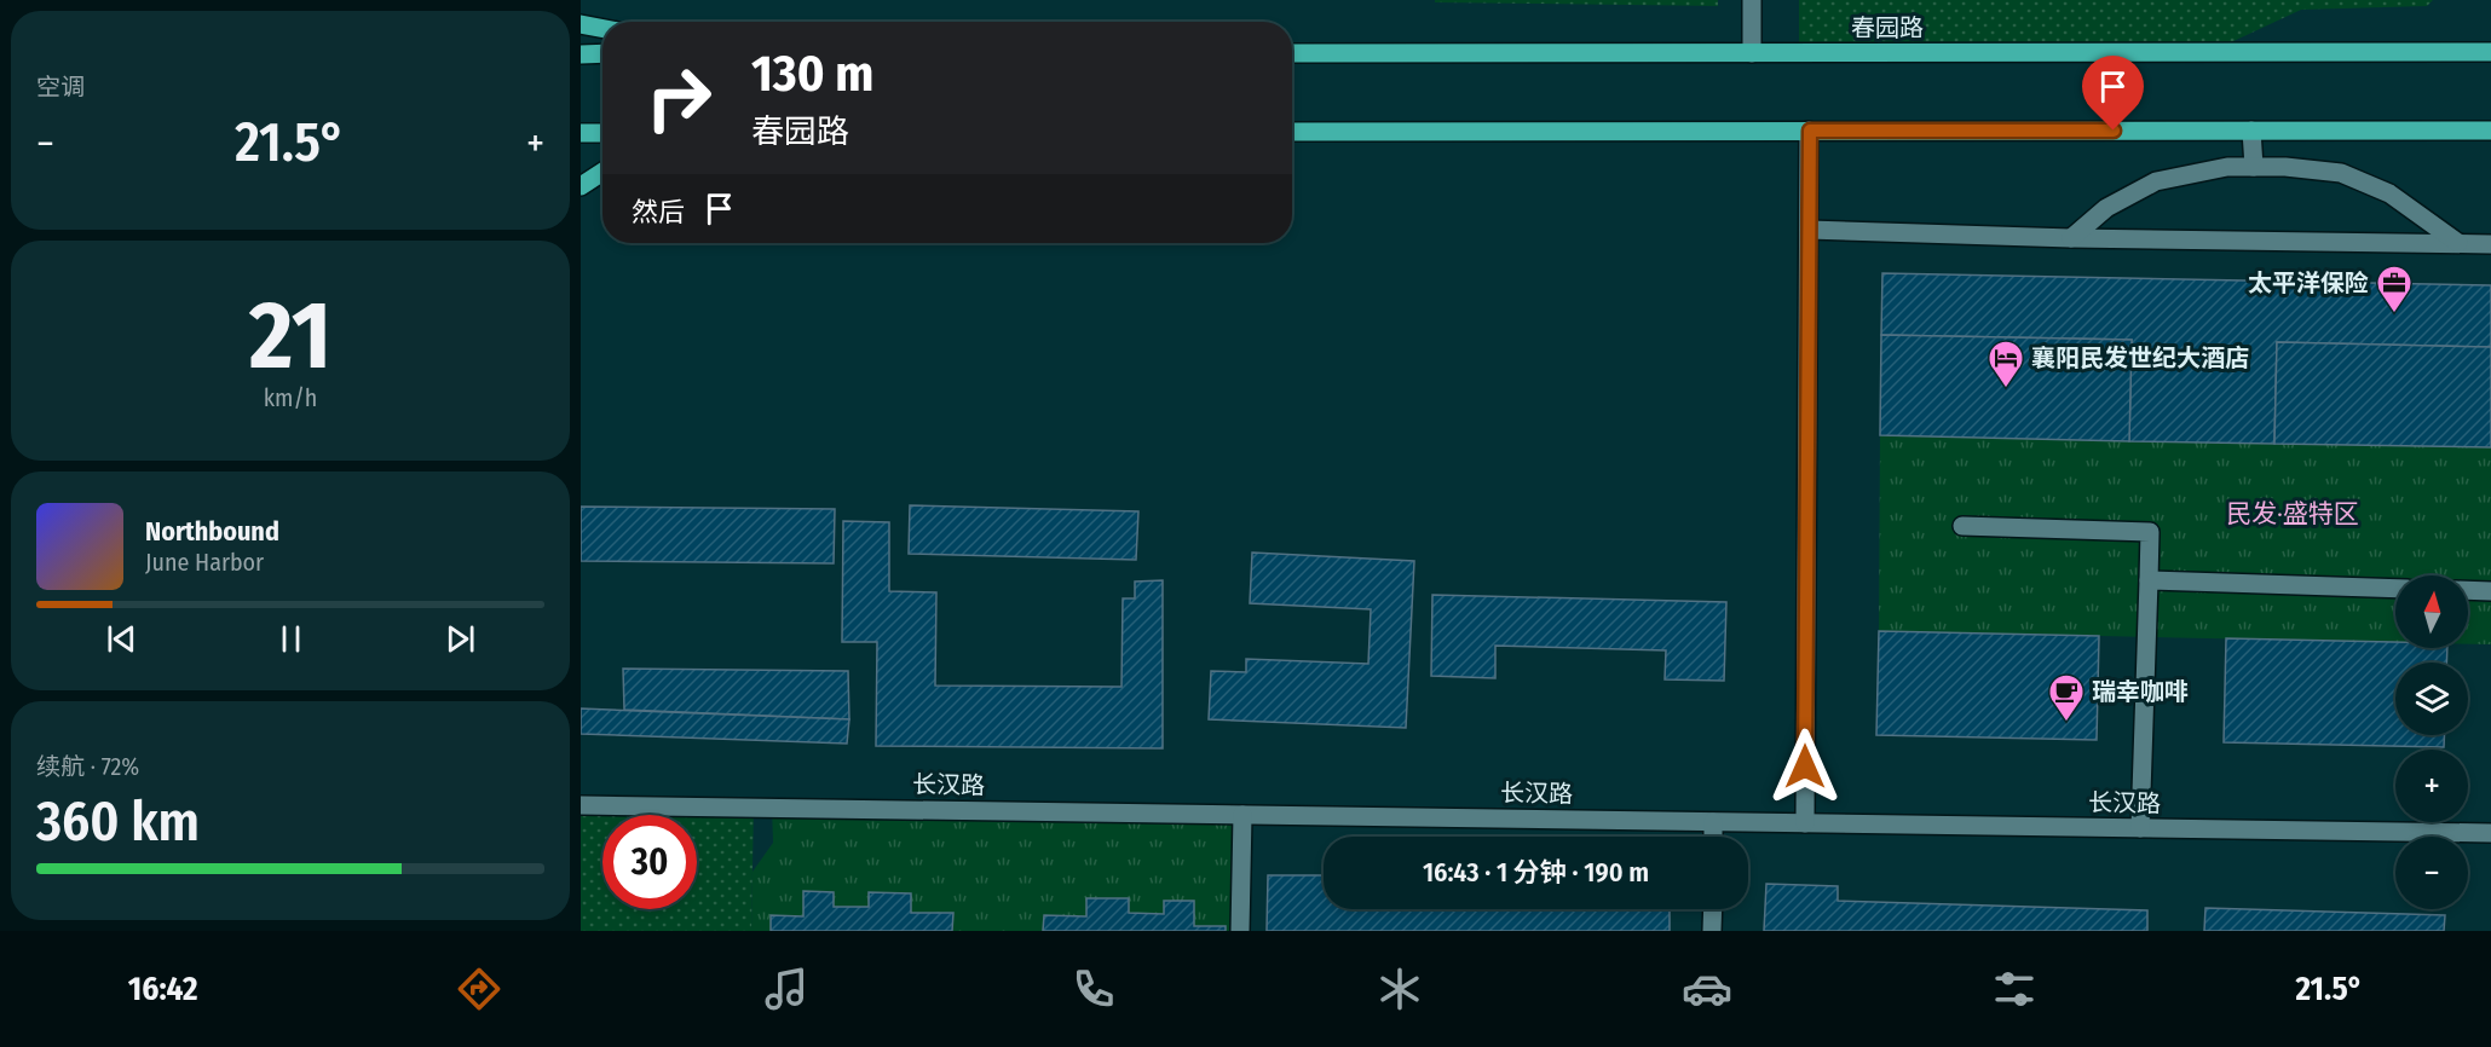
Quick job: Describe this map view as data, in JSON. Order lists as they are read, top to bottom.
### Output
{
  "streets": {
    "main road": ["春园路"],
    "street": ["长汉路"]
  },
  "districts": ["民发·盛特区"],
  "places": {
    "office": ["太平洋保险"],
    "hotel": ["襄阳民发世纪大酒店"],
    "cafe": ["瑞幸咖啡"]
  },
  "north": "top",
  "page": {
    "tile": [
      "空调",
      ["21", "km/h"],
      ["续航 · 72%", "360 km"]
    ],
    "turn": ["130 m", "春园路"],
    "heat": ["−", "21.5°", "+"],
    "then": "然后",
    "song": ["Northbound", "June Harbor"],
    "map_buttons": ["+", "−"],
    "limit": "30",
    "trip": "16:43 · 1 分钟 · 190 m",
    "tabs": ["16:42", "21.5°"]
  }
}
